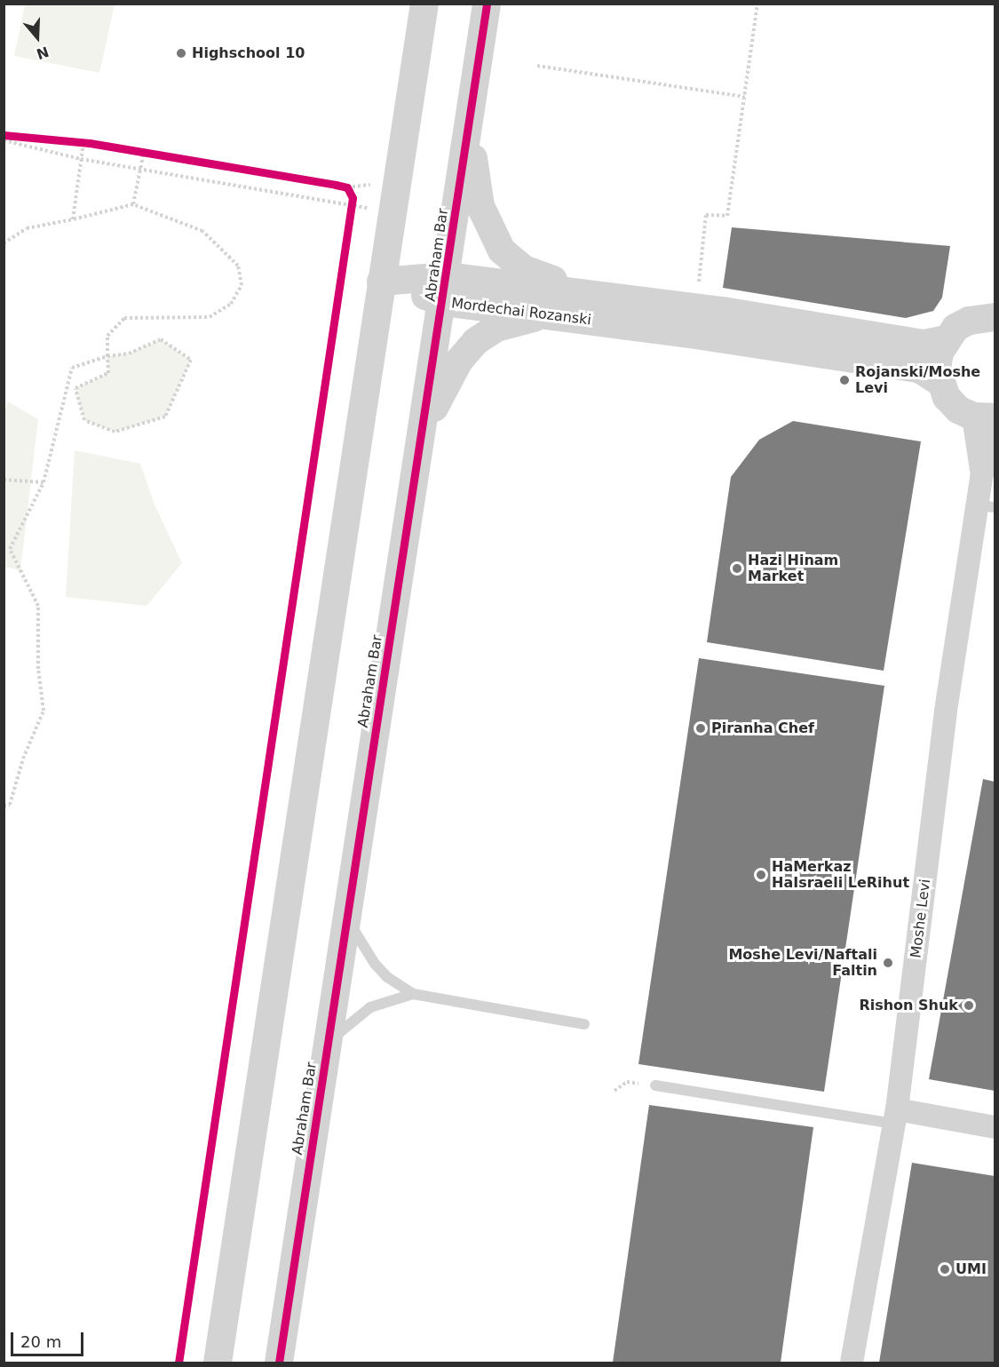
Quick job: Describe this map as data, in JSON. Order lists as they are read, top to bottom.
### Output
{
  "streets": {
    "street": ["Abraham Bar", "Mordechai Rozanski", "Moshe Levi"]
  },
  "crossings": [
    ["Abraham Bar", "Mordechai Rozanski"]
  ],
  "places": [
    "Highschool 10",
    "Rojanski/Moshe Levi",
    "Hazi Hinam Market",
    "Piranha Chef",
    "HaMerkaz HaIsraeli LeRihut",
    "Moshe Levi/Naftali Faltin",
    "Rishon Shuk",
    "UMI"
  ],
  "scale_bar": "20 m",
  "north": "bottom"
}
